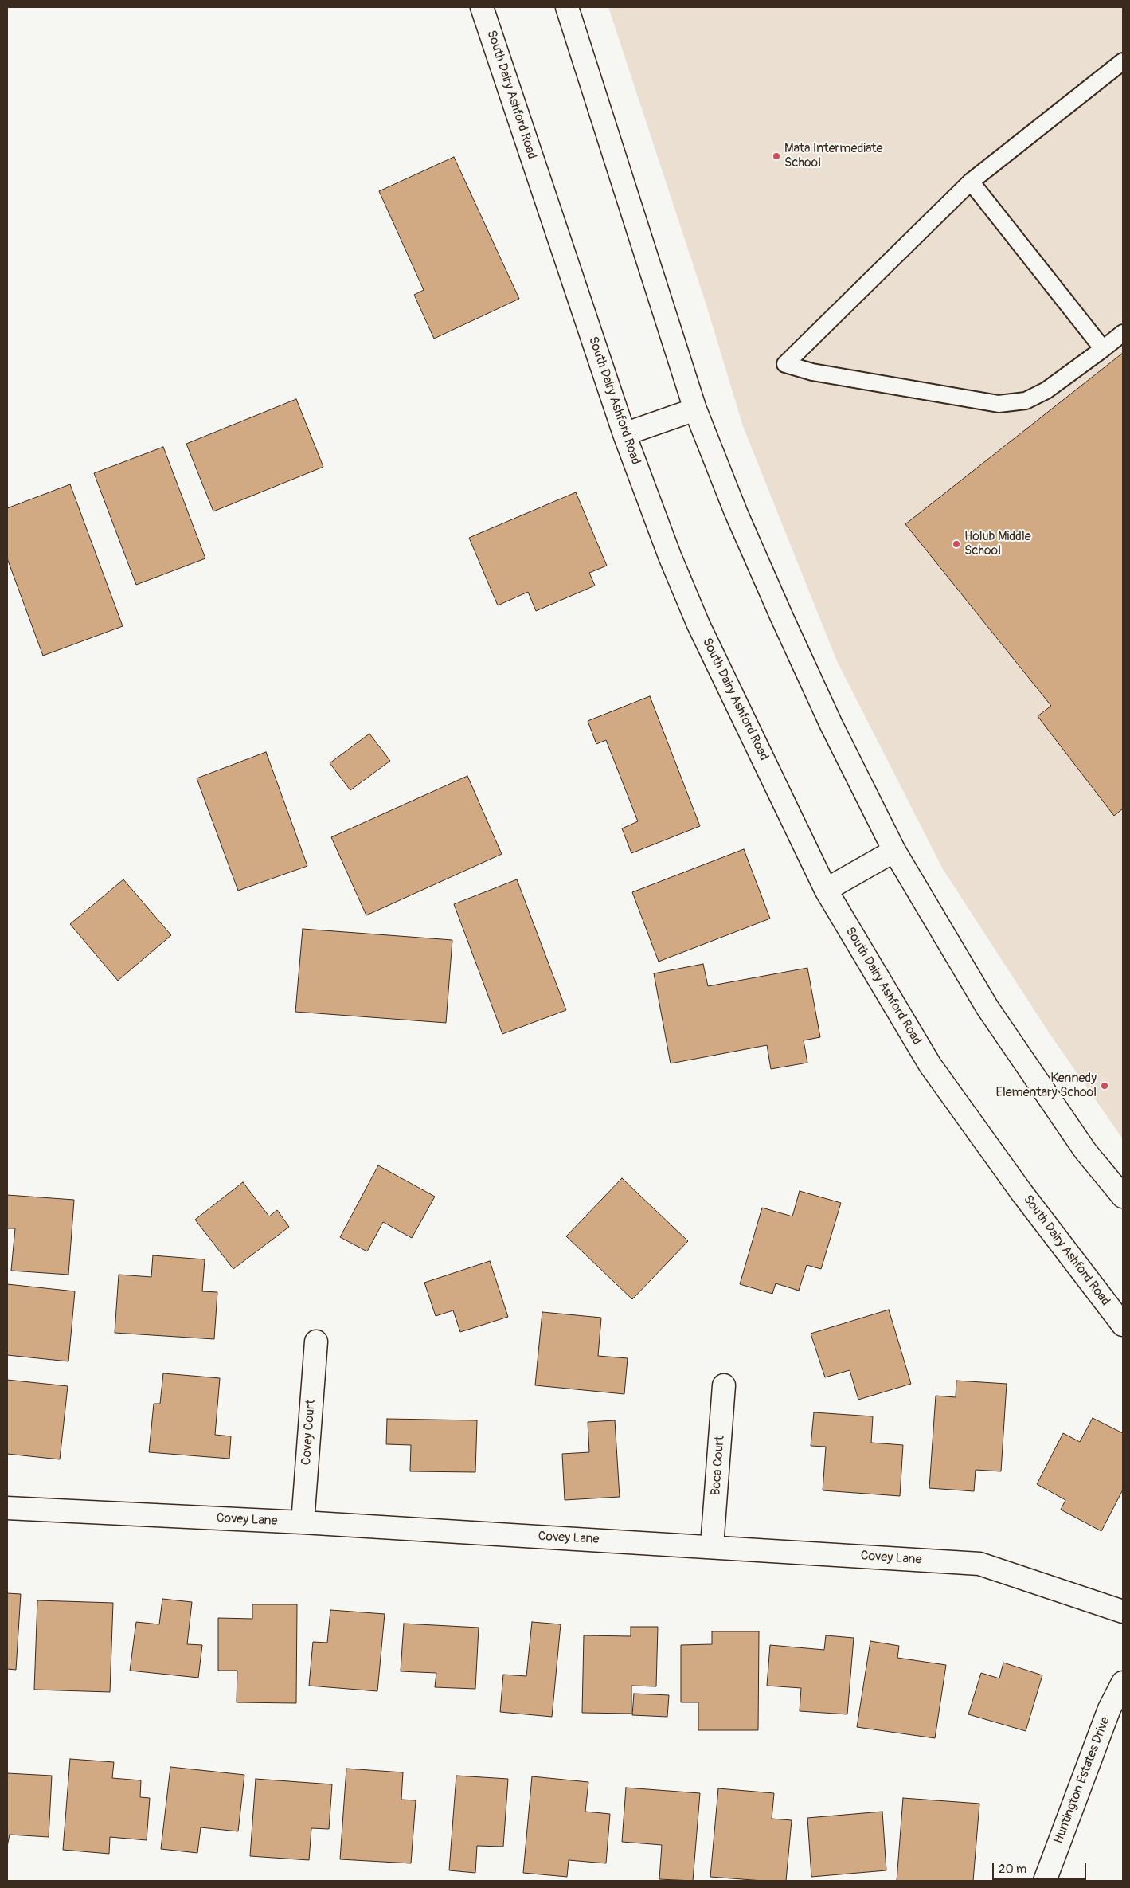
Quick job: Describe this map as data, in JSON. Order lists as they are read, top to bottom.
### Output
{
  "streets": {
    "main road": [
      "South Dairy Ashford Road",
      "Covey Court",
      "Boca Court",
      "Covey Lane",
      "Huntington Estates Drive"
    ]
  },
  "crossings": [
    ["Covey Court", "Covey Lane"],
    ["Boca Court", "Covey Lane"]
  ],
  "places": ["Mata Intermediate School", "Holub Middle School", "Kennedy Elementary School"],
  "scale_bar": "20 m"
}
